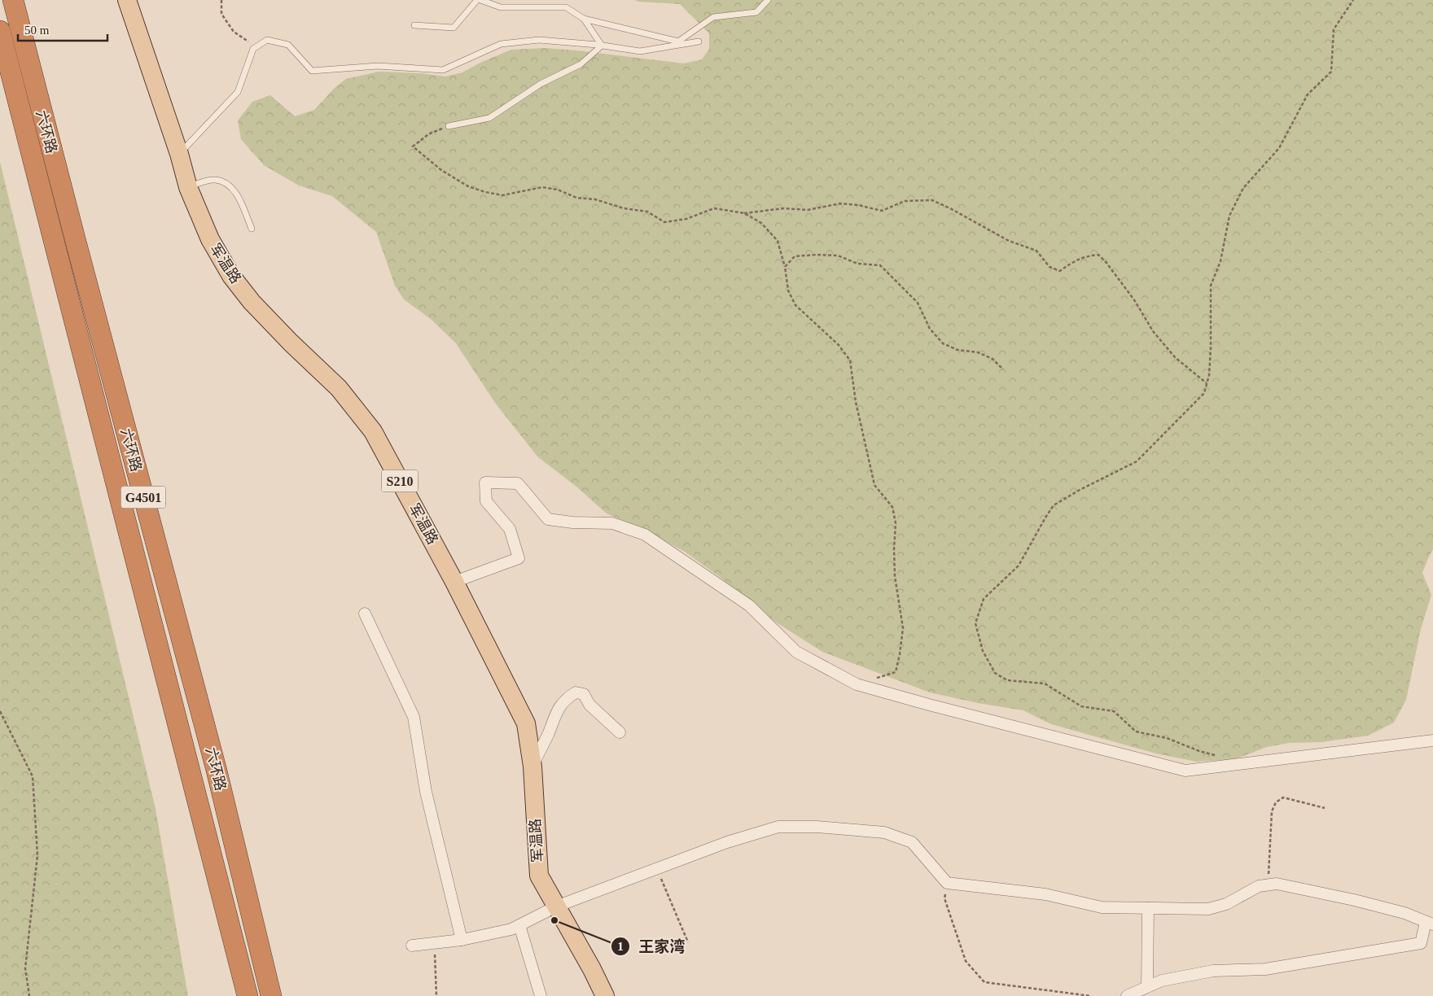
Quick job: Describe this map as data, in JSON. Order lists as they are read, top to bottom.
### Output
{
  "streets": {
    "highway": ["六环路", "G4501"],
    "main road": ["军温路", "S210"]
  },
  "places": ["王家湾"],
  "scale_bar": "50 m"
}
